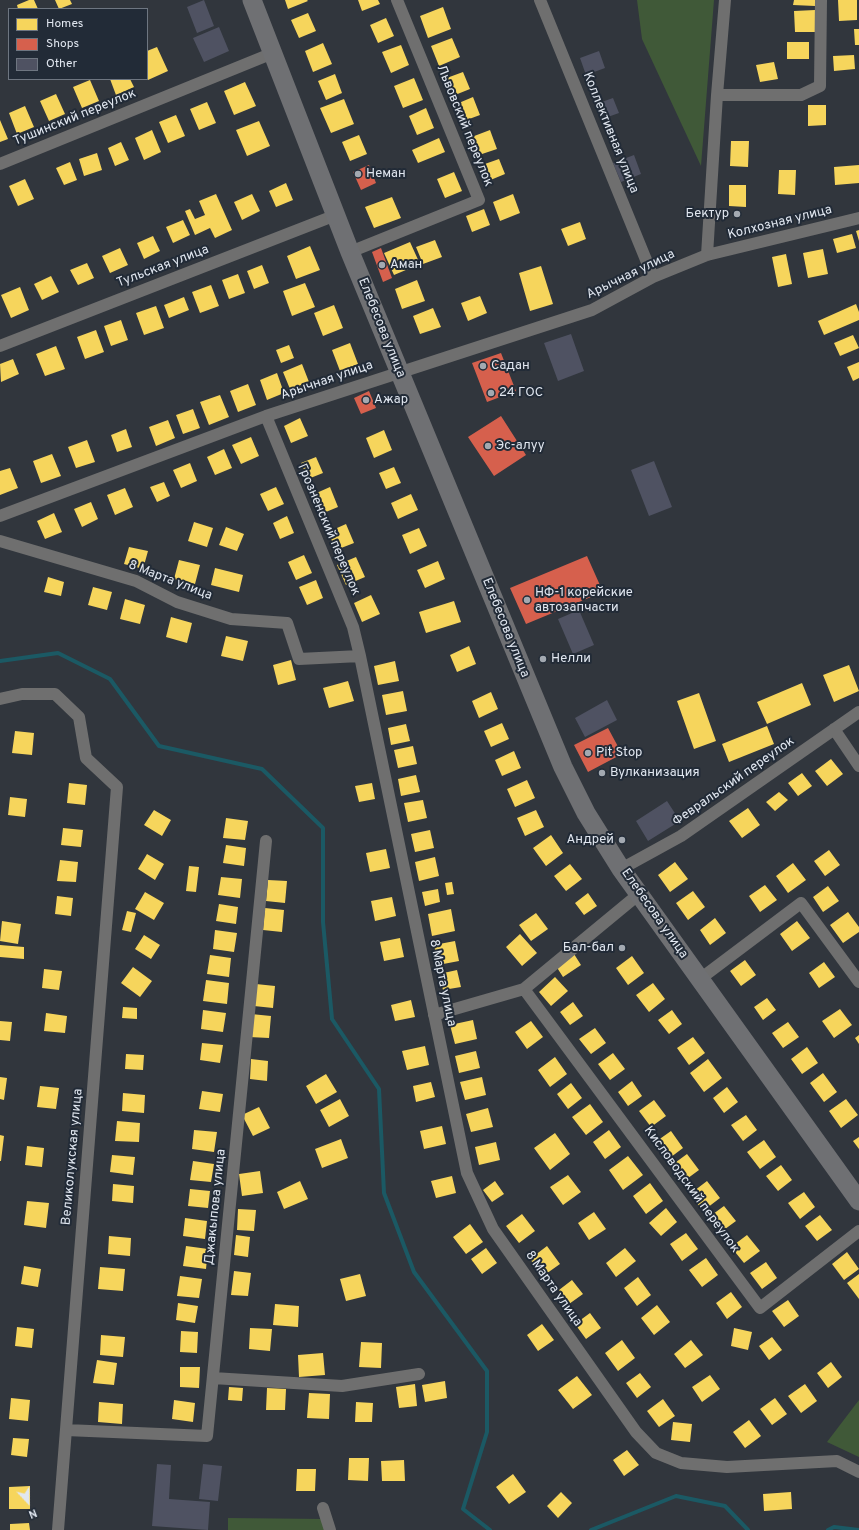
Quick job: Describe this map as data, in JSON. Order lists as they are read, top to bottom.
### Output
{
  "streets": {
    "main road": ["Елебесова улица"],
    "street": [
      "Тушинский переулок",
      "Львовский переулок",
      "Коллективная улица",
      "Колхозная улица",
      "Тульская улица",
      "Арычная улица",
      "Грозненский переулок",
      "8 Марта улица",
      "Февральский переулок",
      "Великолукская улица",
      "Кисловодский переулок",
      "Джакыпова улица"
    ]
  },
  "crossings": [
    ["Тушинский переулок", "Елебесова улица"],
    ["Львовский переулок", "Елебесова улица"],
    ["Коллективная улица", "Арычная улица"],
    ["Колхозная улица", "Арычная улица"],
    ["Тульская улица", "Елебесова улица"],
    ["Арычная улица", "Елебесова улица"],
    ["Арычная улица", "Грозненский переулок"],
    ["Елебесова улица", "Февральский переулок"],
    ["Грозненский переулок", "8 Марта улица"],
    ["Великолукская улица", "Джакыпова улица"]
  ],
  "places": [
    "Неман",
    "Бектур",
    "Аман",
    "Садан",
    "24 ГОС",
    "Ажар",
    "Эс-алуу",
    "НФ-1 корейские автозапчасти",
    "Нелли",
    "Pit Stop",
    "Вулканизация",
    "Андрей",
    "Бал-бал"
  ],
  "legend": ["Homes", "Shops", "Other"],
  "north": "bottom"
}
